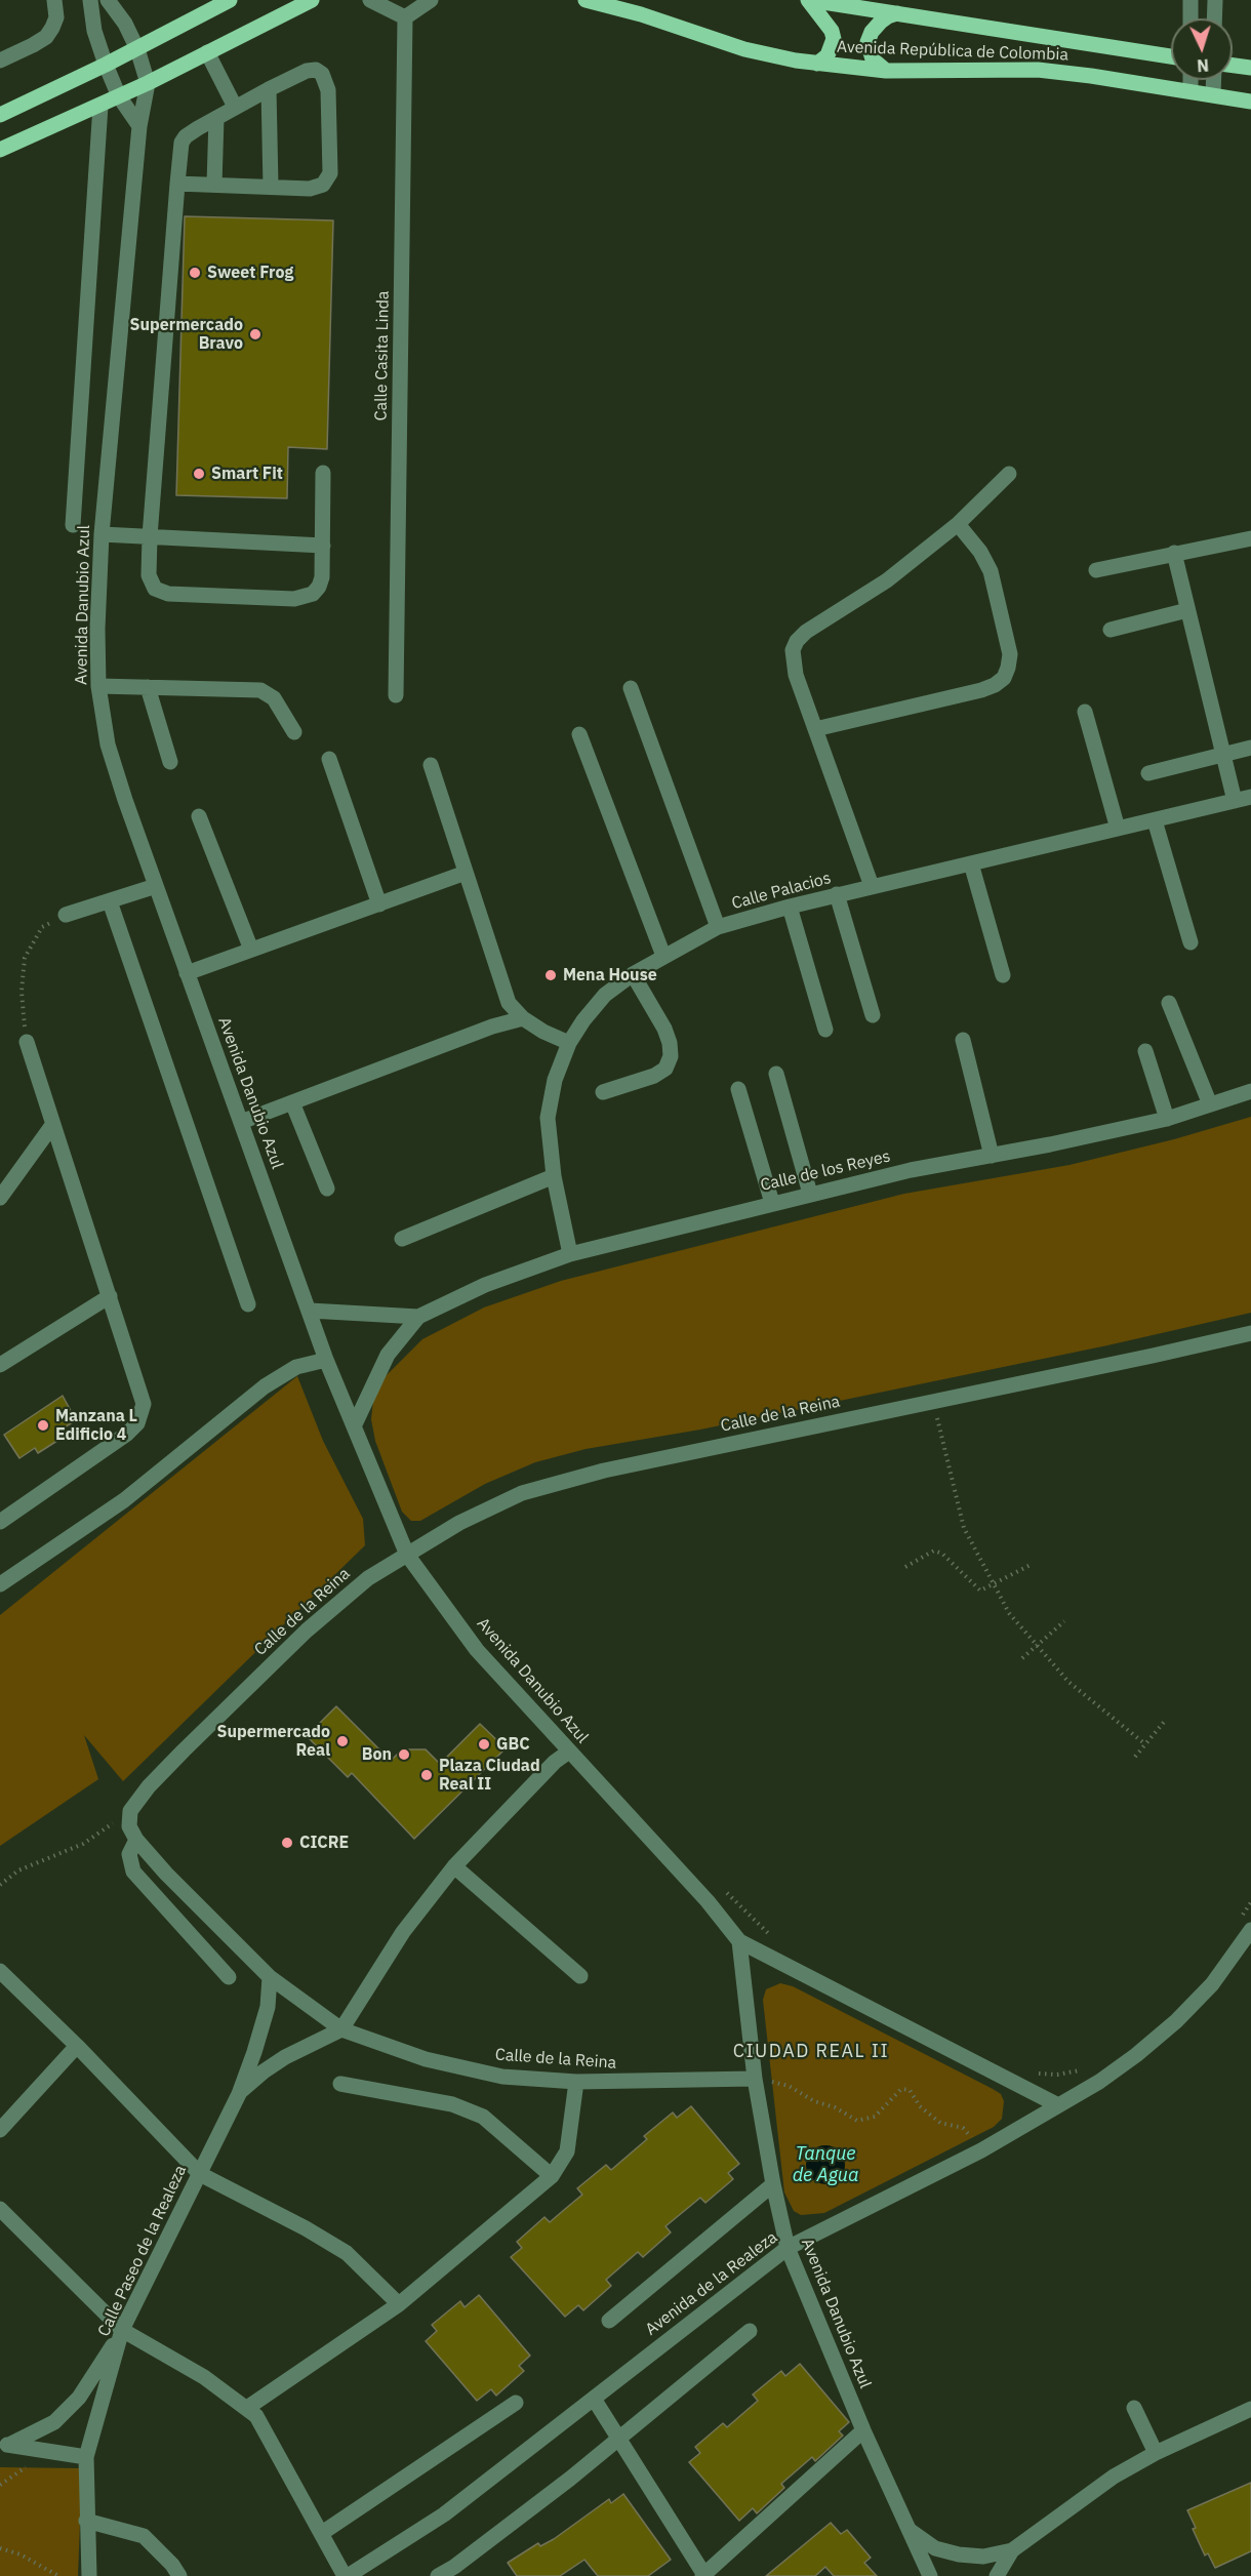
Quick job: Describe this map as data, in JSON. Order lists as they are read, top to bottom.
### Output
{
  "streets": {
    "main road": ["Avenida República de Colombia"],
    "street": [
      "Calle Casita Linda",
      "Avenida Danubio Azul",
      "Calle Palacios",
      "Calle de los Reyes",
      "Calle de la Reina",
      "Calle Paseo de la Realeza",
      "Avenida de la Realeza"
    ]
  },
  "crossings": [
    ["Avenida Danubio Azul", "Calle de los Reyes"],
    ["Avenida Danubio Azul", "Calle de la Reina"],
    ["Avenida Danubio Azul", "Avenida de la Realeza"],
    ["Calle Palacios", "Calle de los Reyes"],
    ["Calle de la Reina", "Calle Paseo de la Realeza"]
  ],
  "districts": ["CIUDAD REAL II"],
  "water": ["Tanque de Agua"],
  "places": [
    "Sweet Frog",
    "Supermercado Bravo",
    "Smart Fit",
    "Mena House",
    "Manzana L Edificio 4",
    "Supermercado Real",
    "GBC",
    "Bon",
    "Plaza Ciudad Real II",
    "CICRE"
  ],
  "north": "bottom"
}
